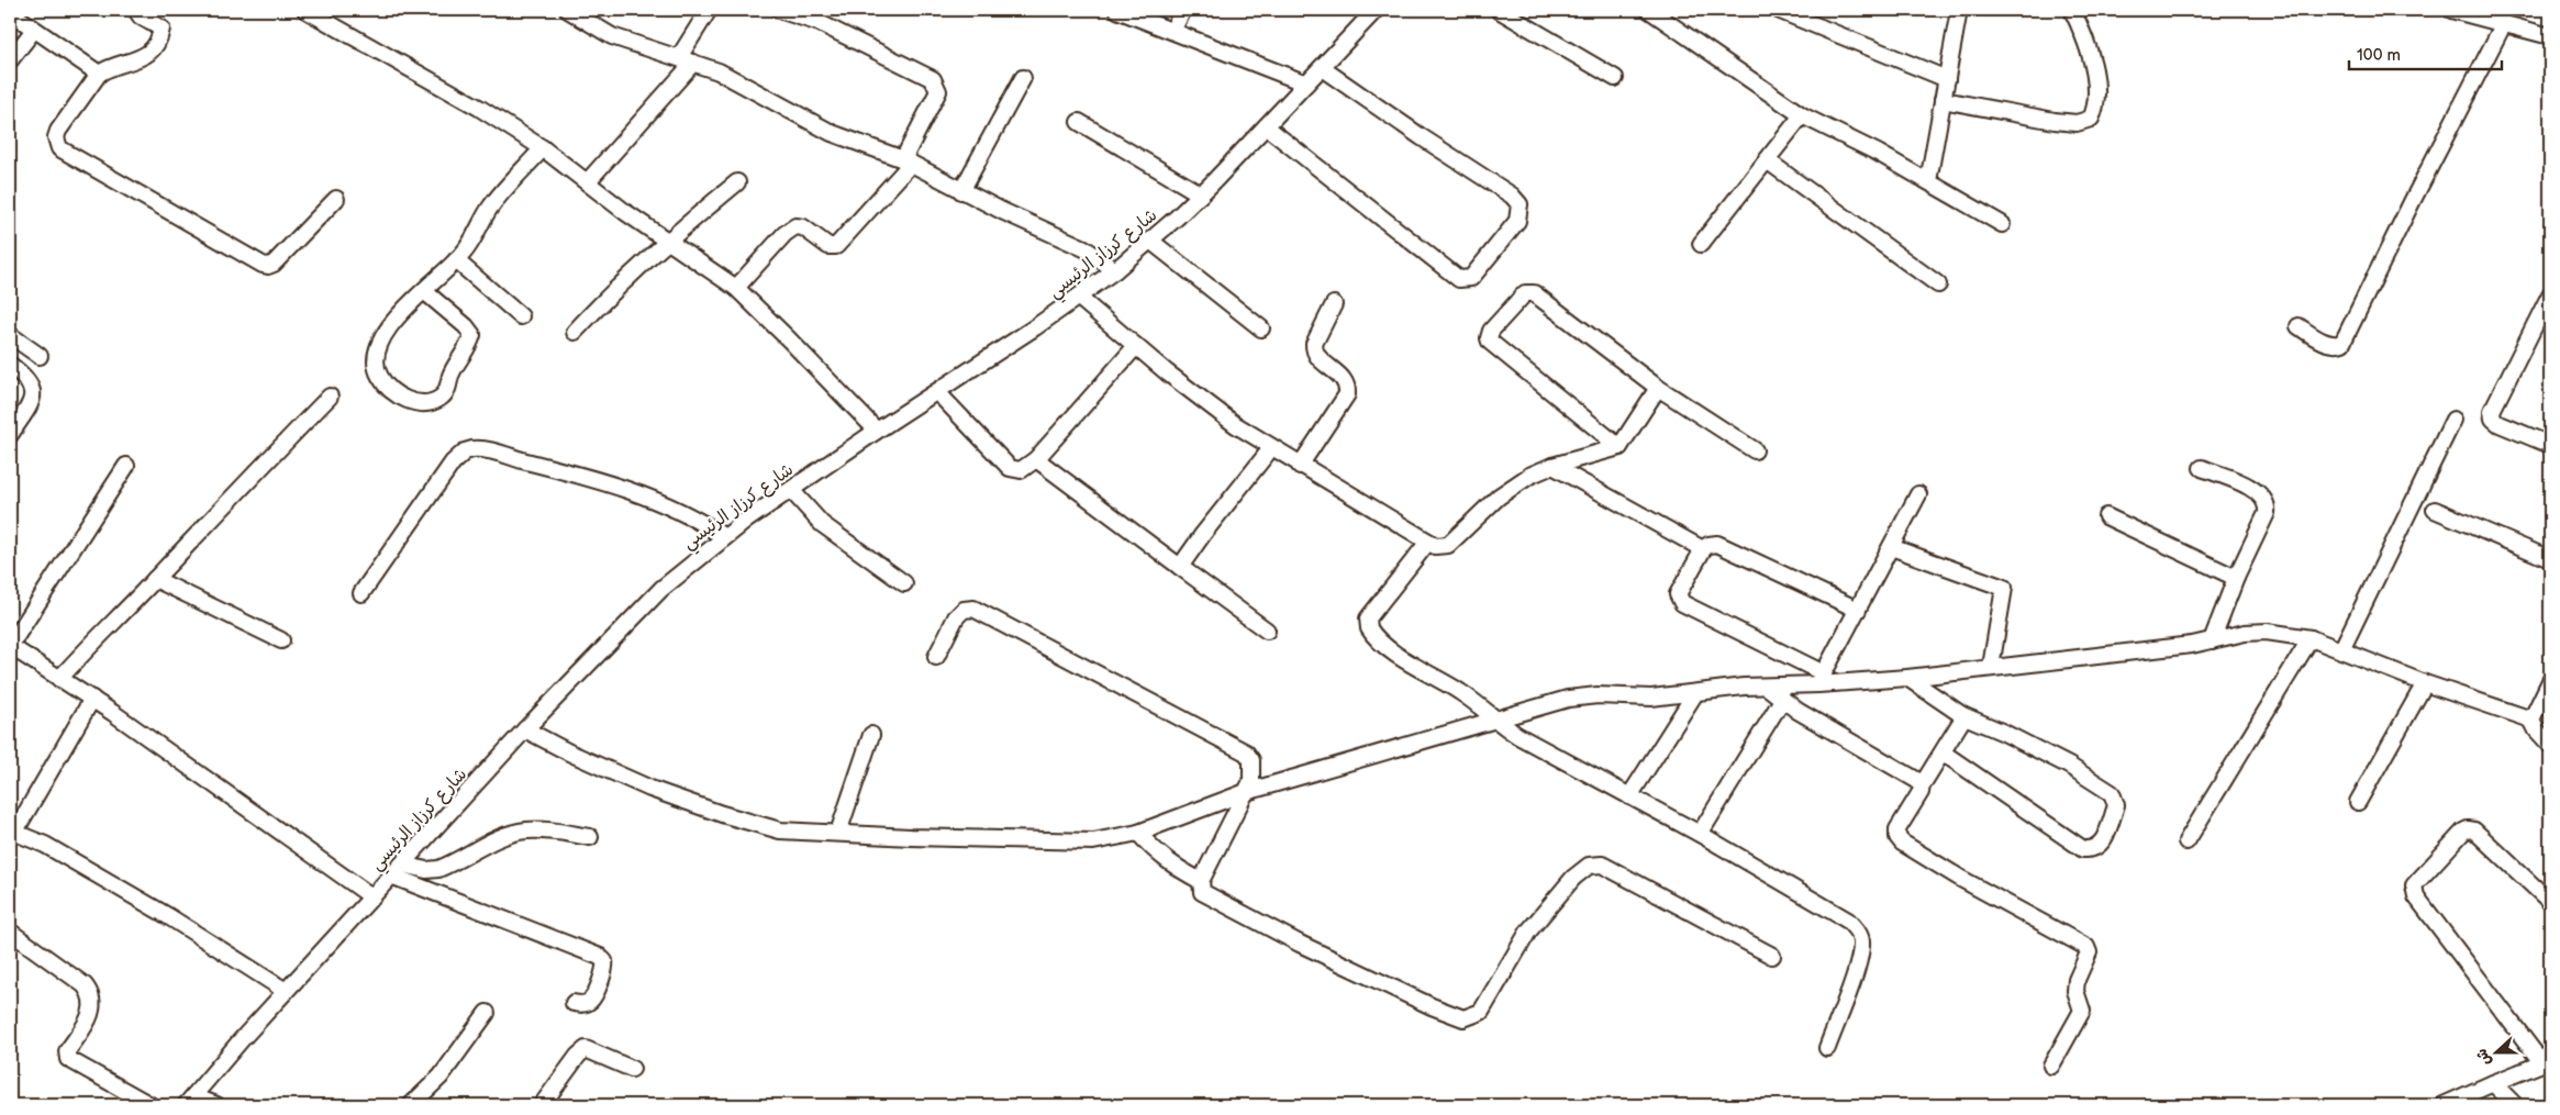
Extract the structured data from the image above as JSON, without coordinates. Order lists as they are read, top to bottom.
{
  "streets": {
    "street": ["شارع كرزاز الرئيسي"]
  },
  "scale_bar": "100 m",
  "north": "left"
}
